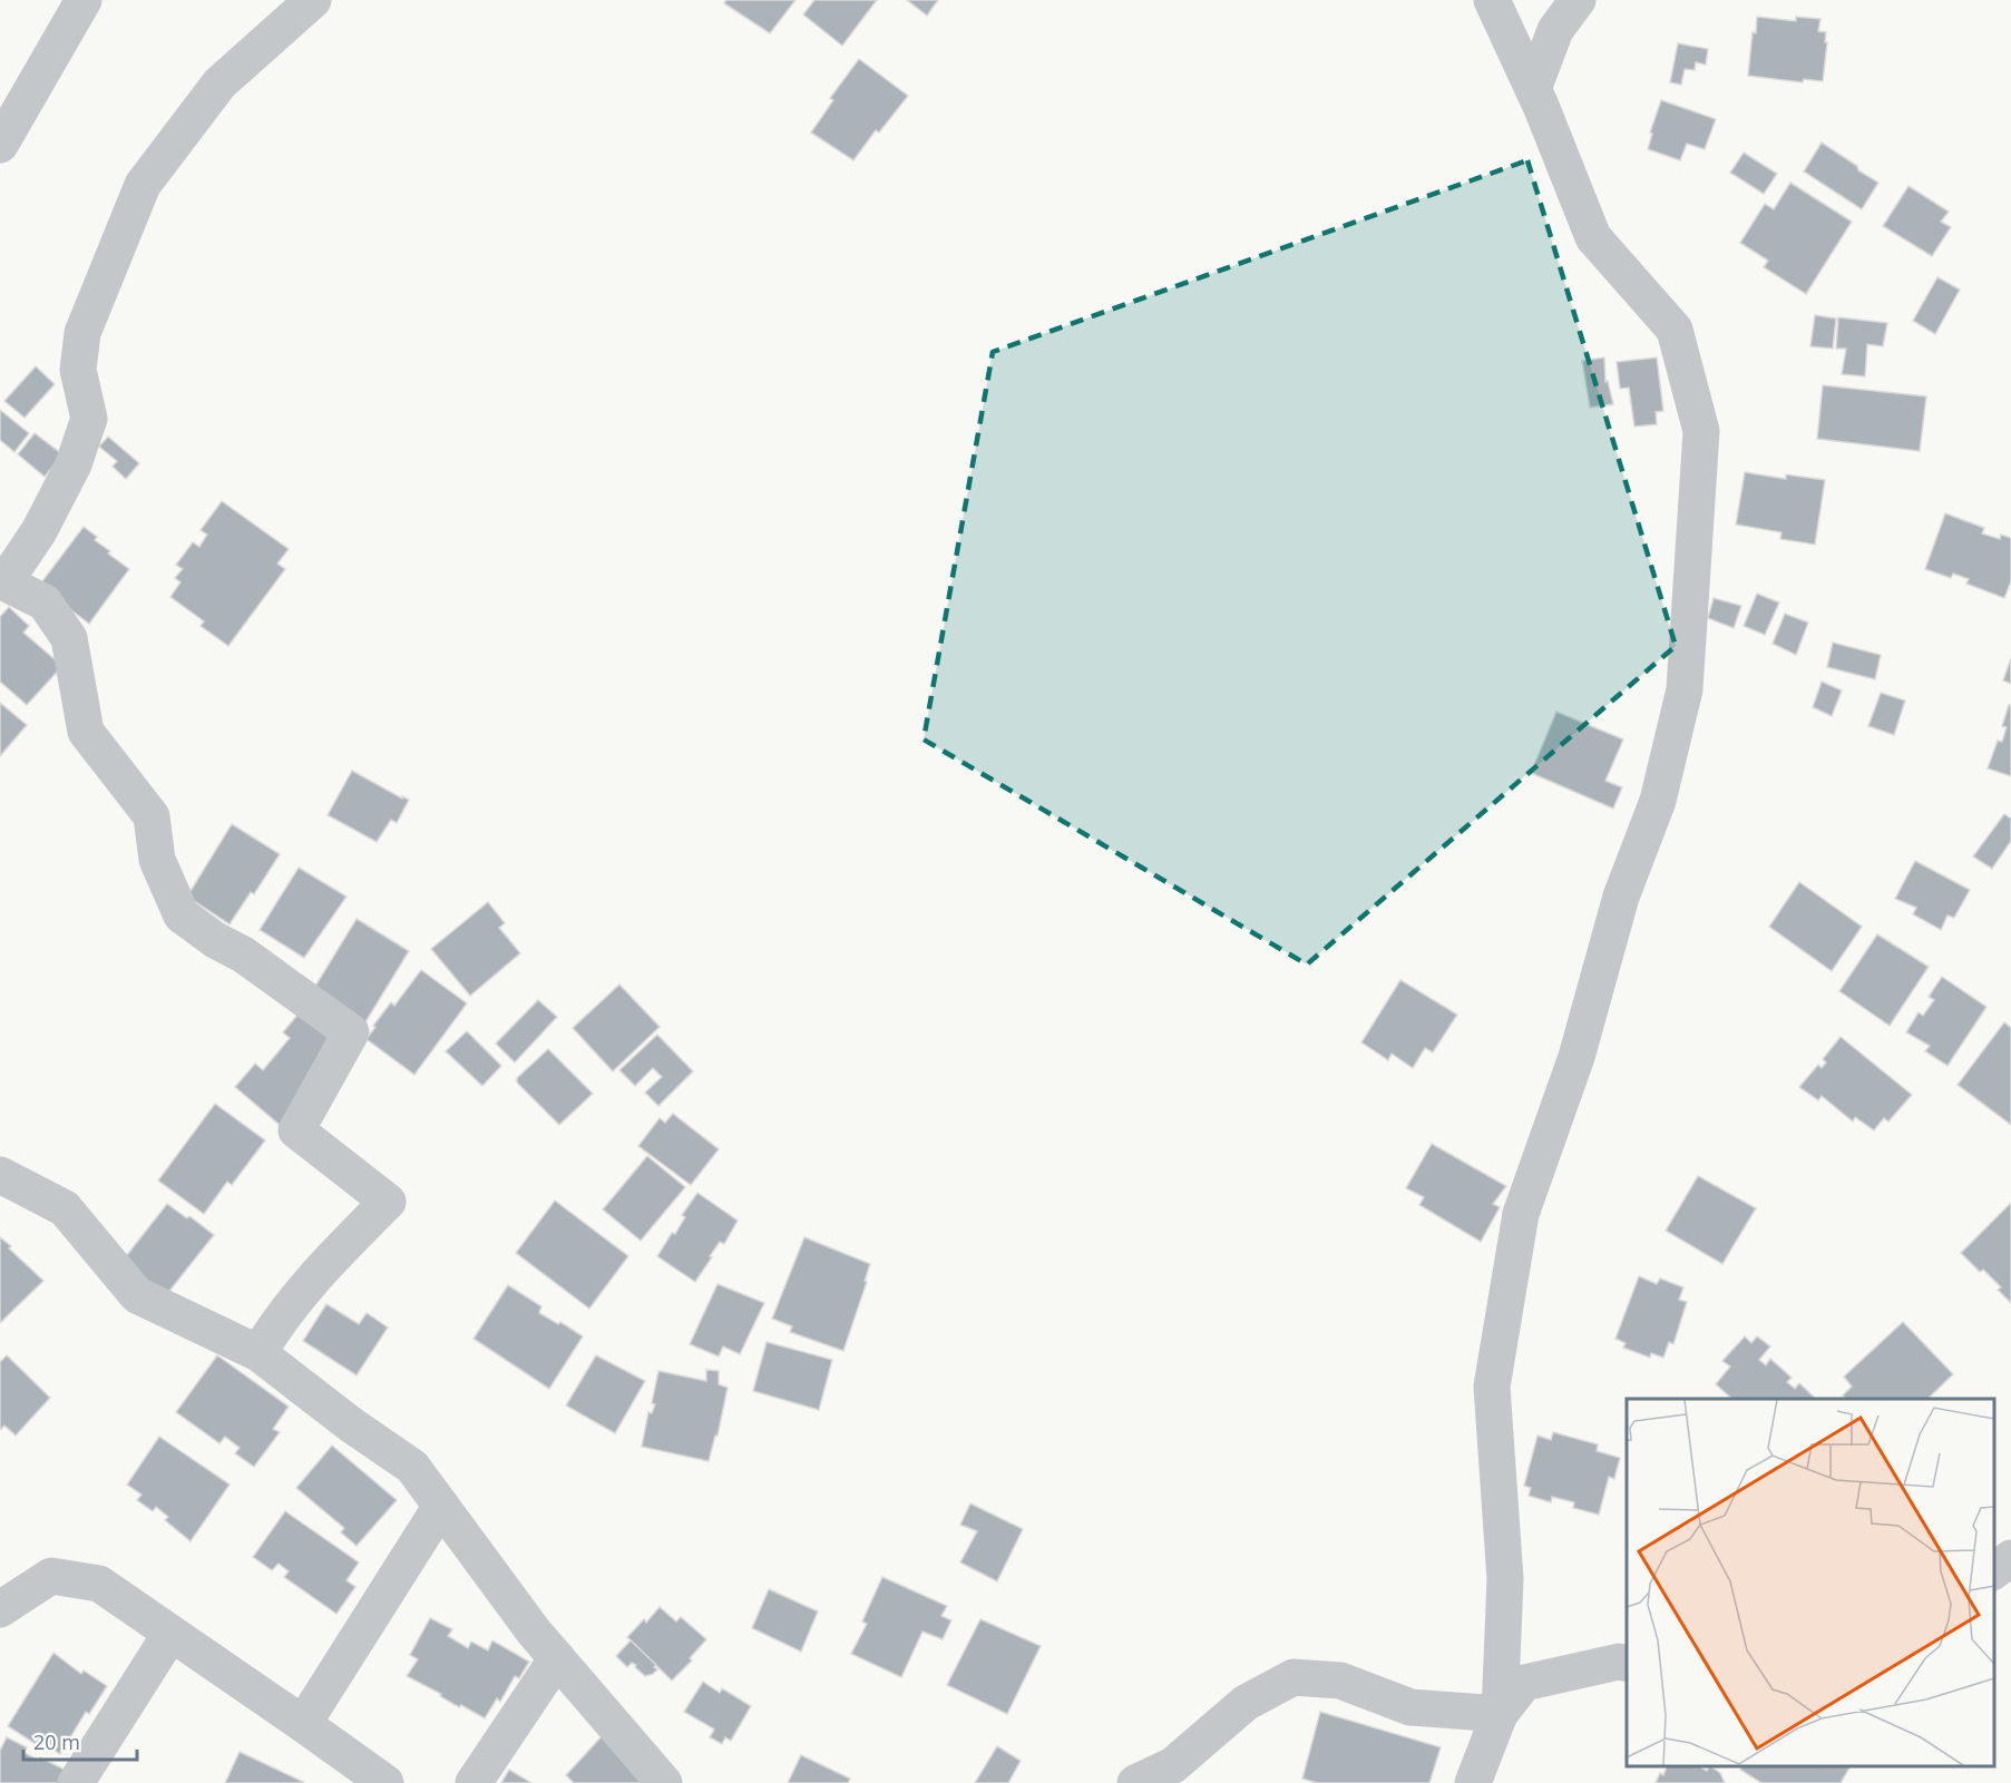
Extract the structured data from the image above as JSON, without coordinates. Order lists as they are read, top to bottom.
{
  "scale_bar": "20 m"
}
